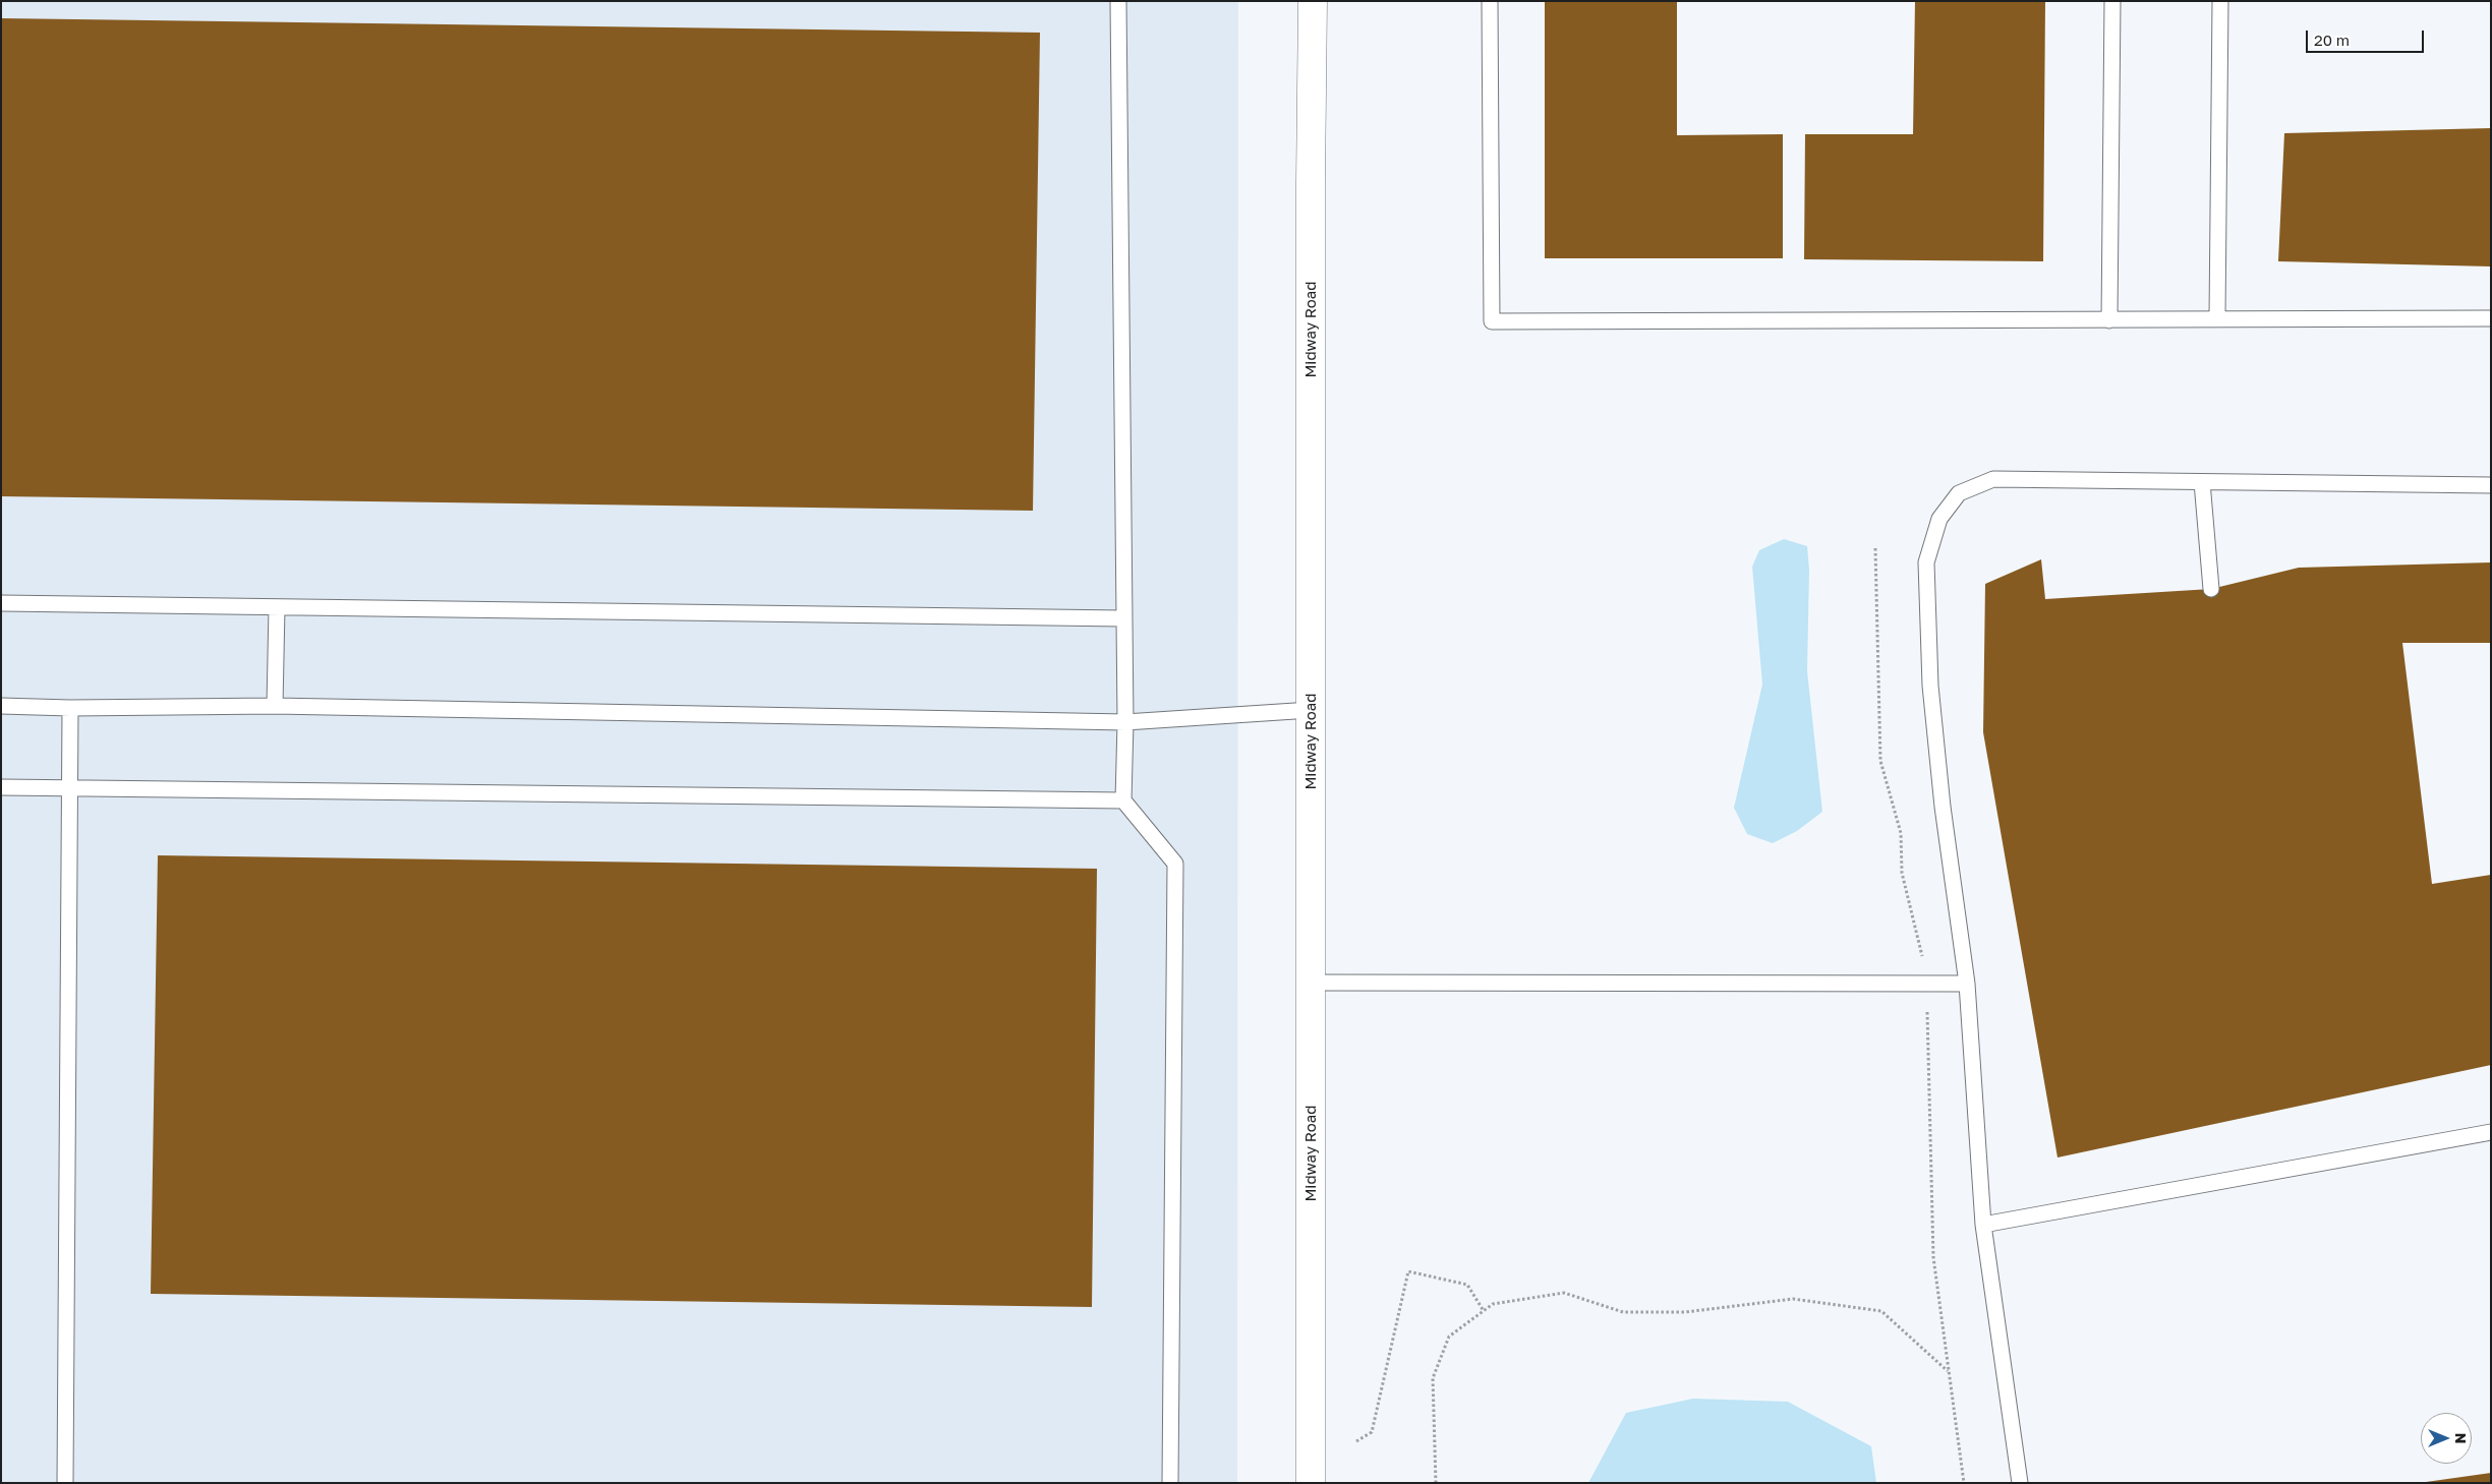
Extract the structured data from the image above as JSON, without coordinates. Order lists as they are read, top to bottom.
{
  "streets": {
    "street": ["Midway Road"]
  },
  "scale_bar": "20 m",
  "north": "right"
}
